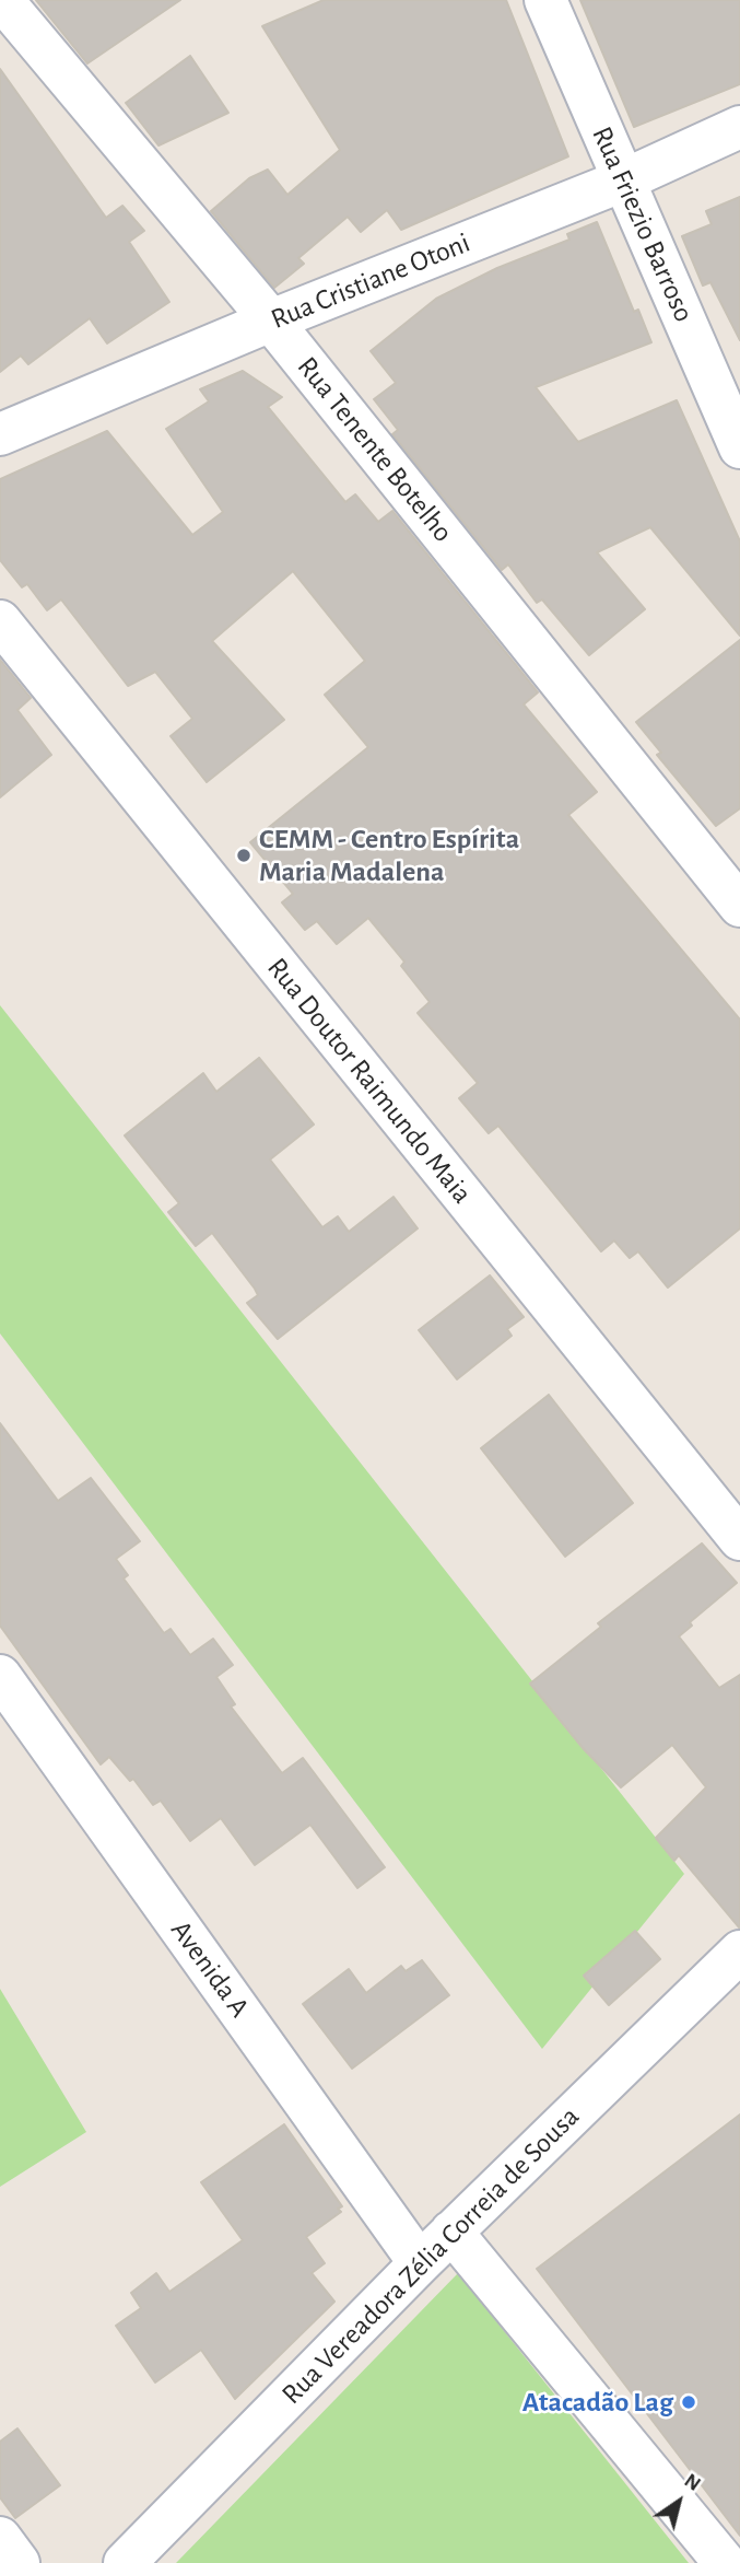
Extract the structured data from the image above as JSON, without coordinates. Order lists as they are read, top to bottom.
{
  "streets": {
    "street": [
      "Rua Friezio Barroso",
      "Rua Cristiane Otoni",
      "Rua Tenente Botelho",
      "Rua Doutor Raimundo Maia",
      "Avenida A",
      "Rua Vereadora Zélia Correia de Sousa"
    ]
  },
  "crossings": [
    ["Rua Friezio Barroso", "Rua Cristiane Otoni"],
    ["Rua Cristiane Otoni", "Rua Tenente Botelho"],
    ["Avenida A", "Rua Vereadora Zélia Correia de Sousa"]
  ],
  "places": ["CEMM - Centro Espírita Maria Madalena", "Atacadão Lag"],
  "north": "top right"
}
